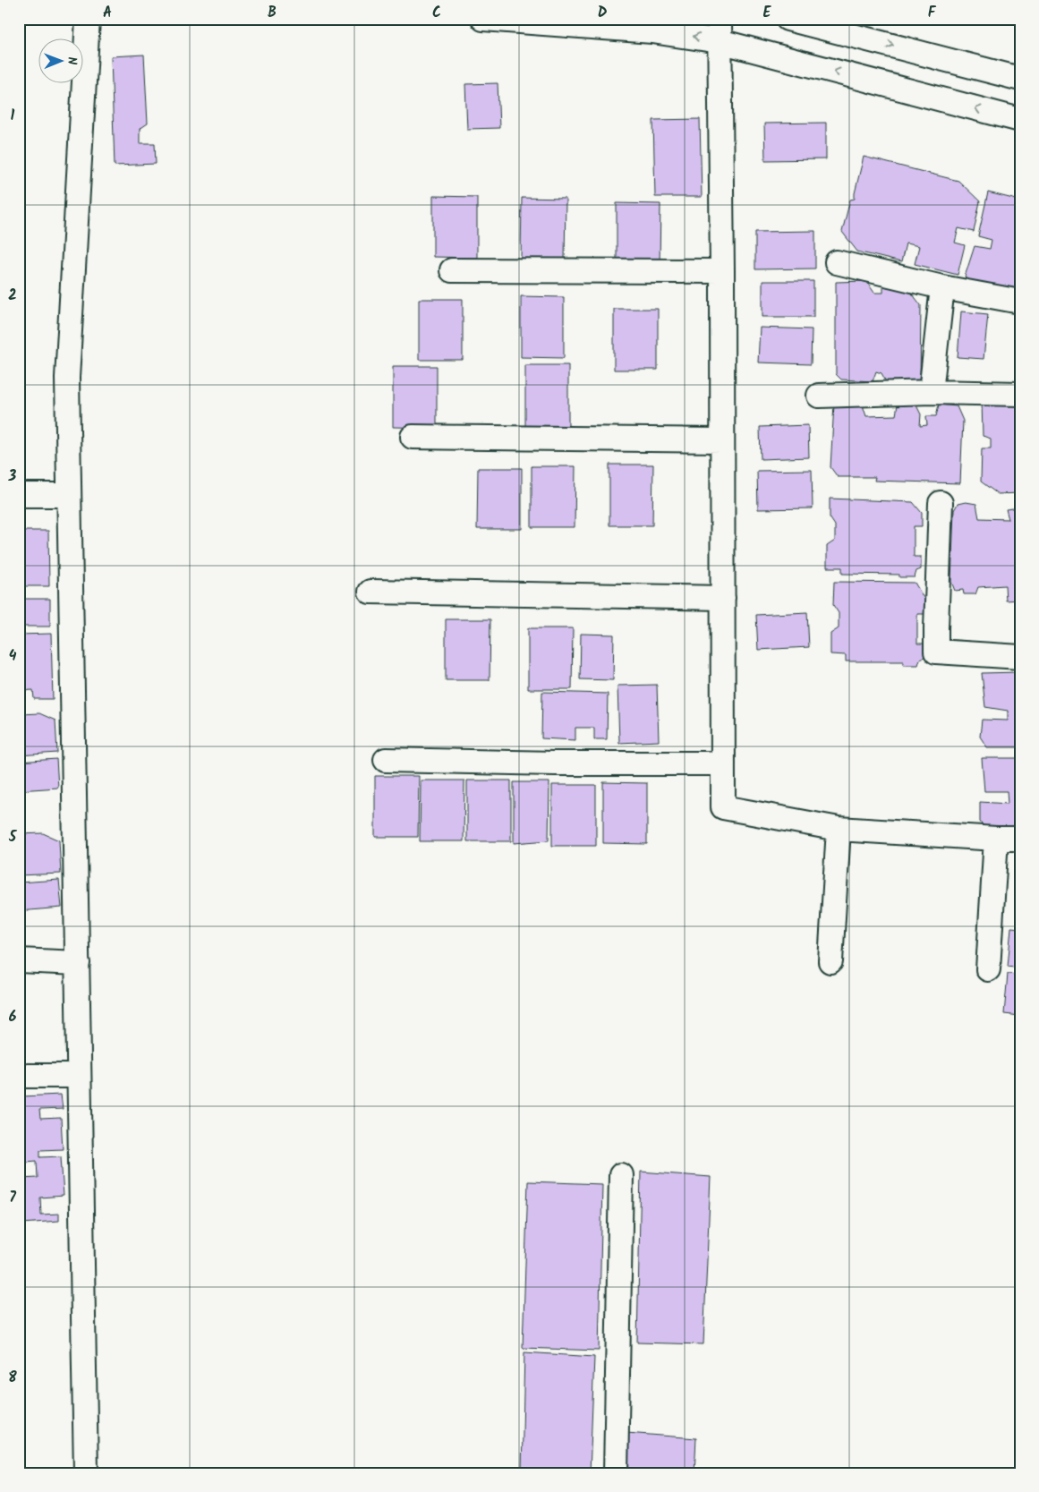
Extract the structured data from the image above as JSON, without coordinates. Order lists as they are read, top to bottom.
{
  "north": "right",
  "grid": {
    "columns": [
      "A",
      "B",
      "C",
      "D",
      "E",
      "F"
    ],
    "rows": [
      "1",
      "2",
      "3",
      "4",
      "5",
      "6",
      "7",
      "8"
    ]
  }
}
